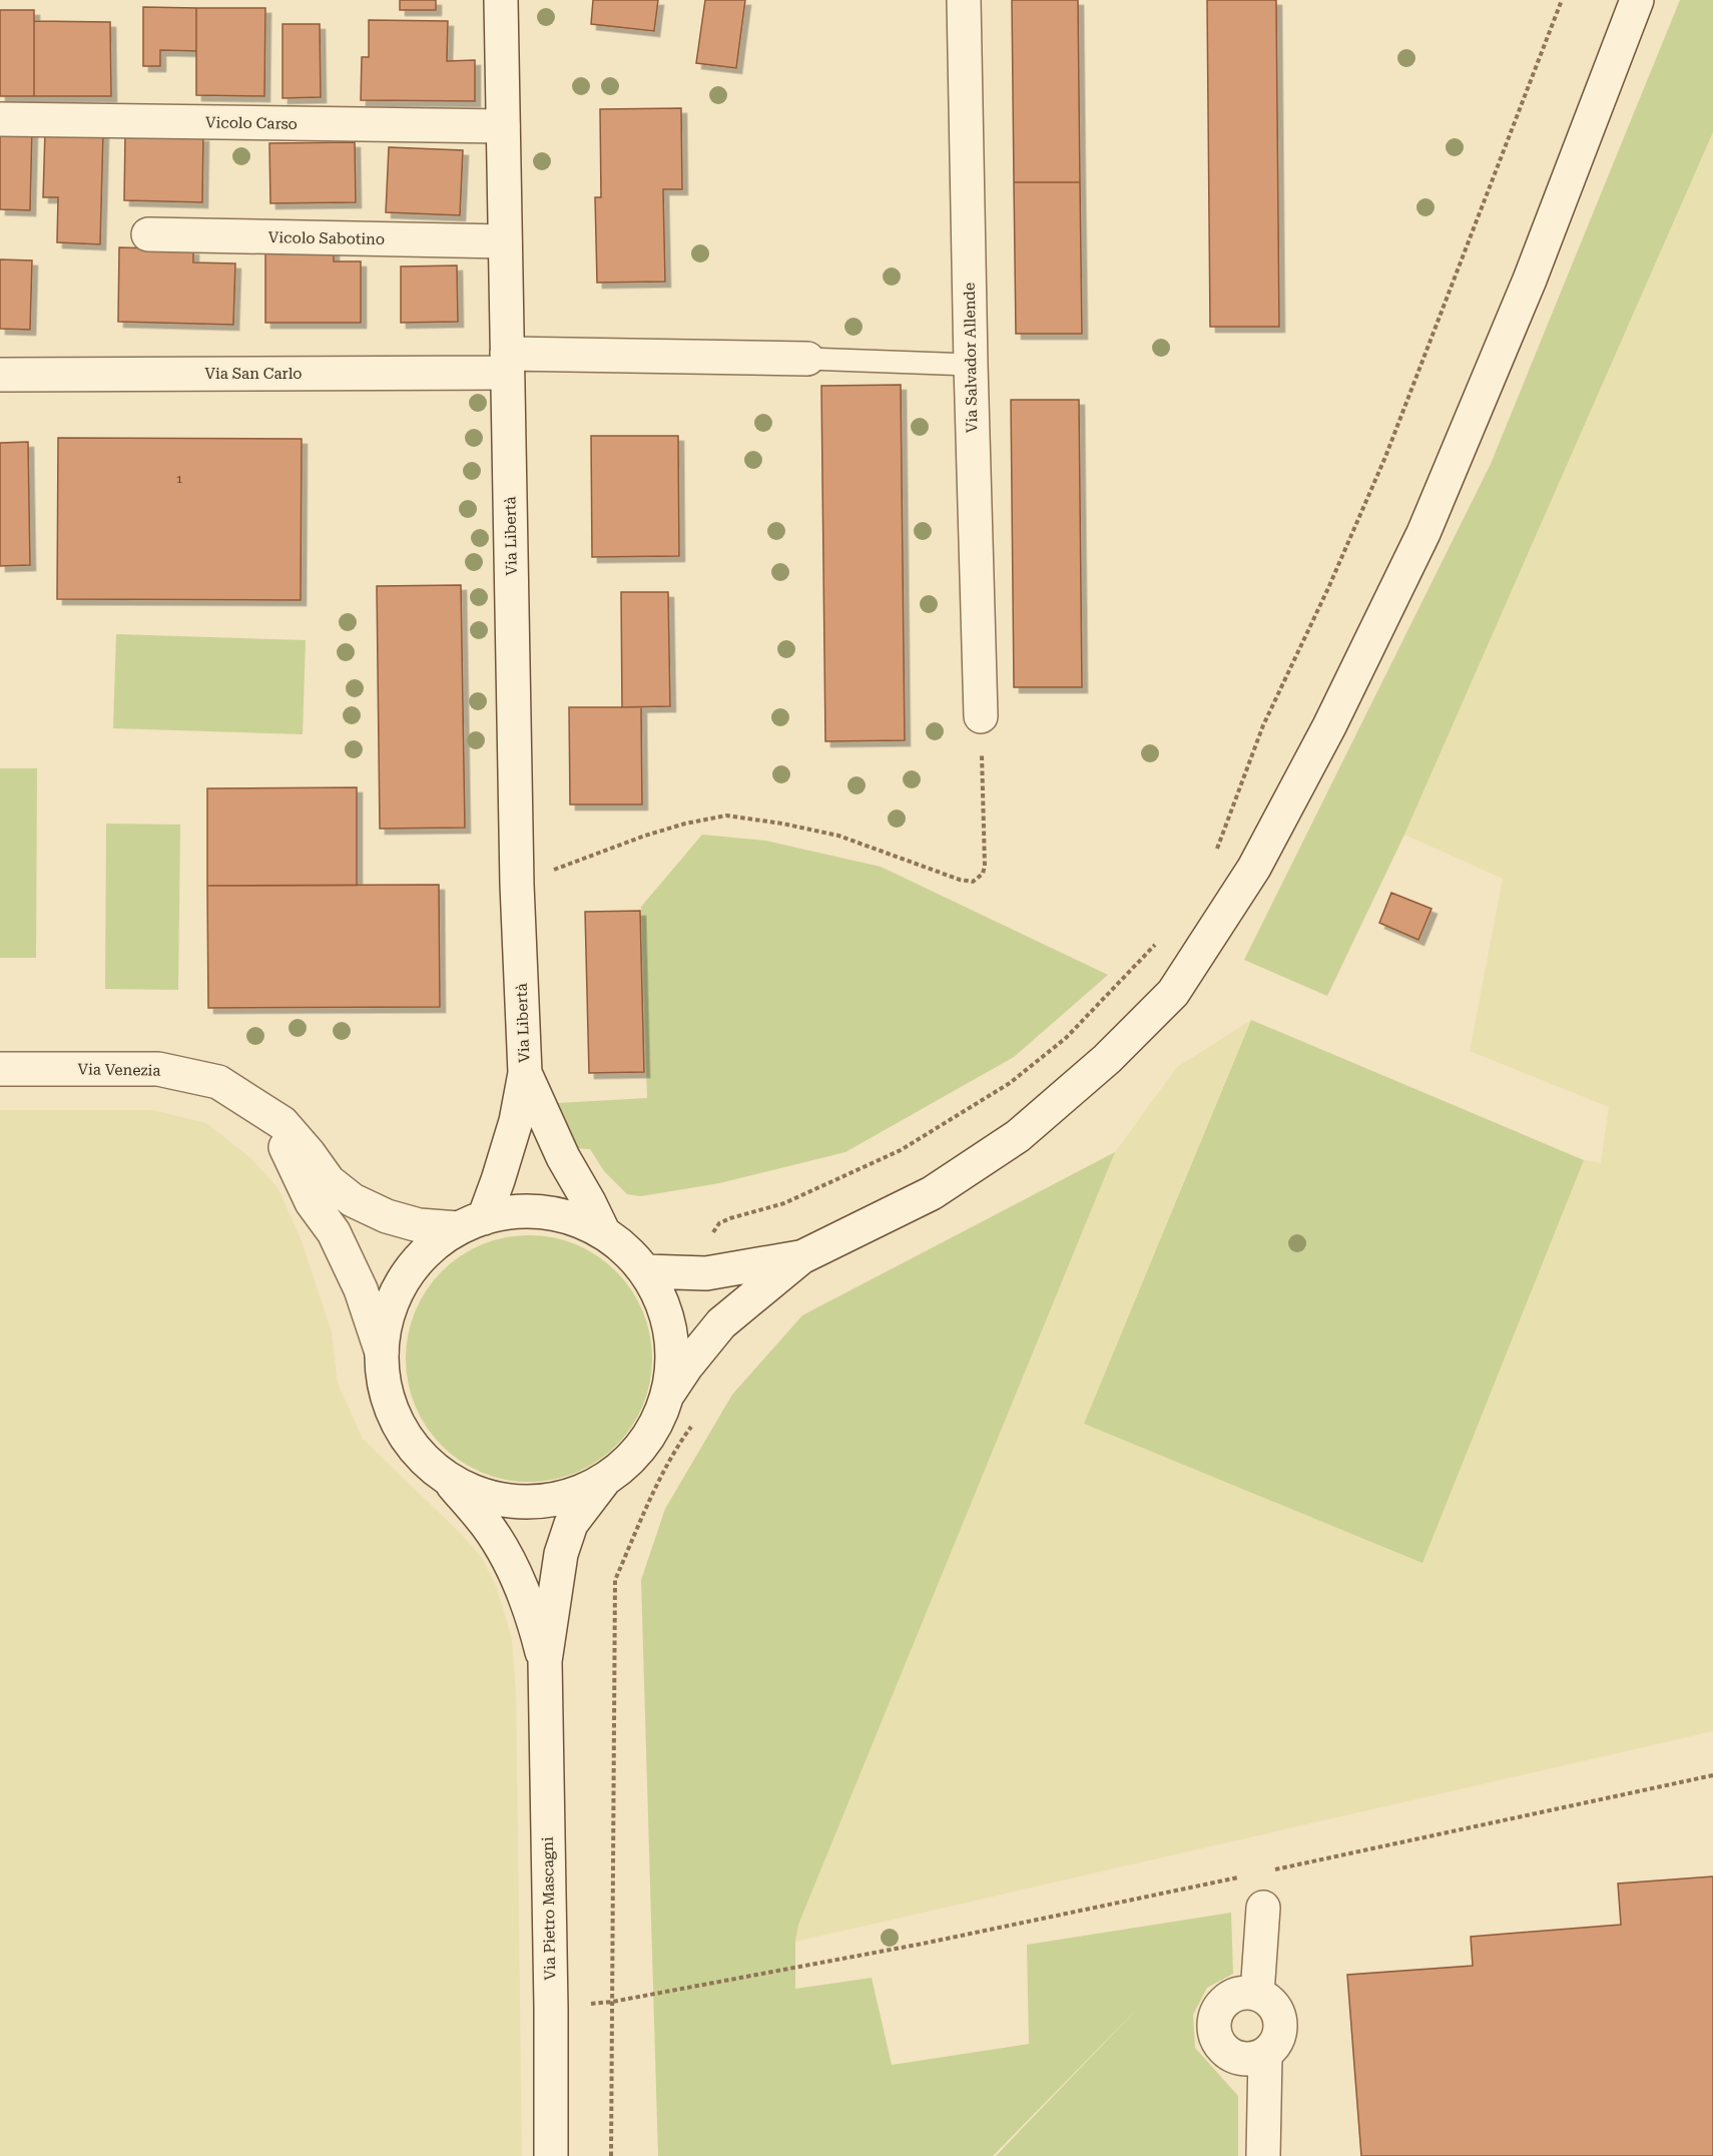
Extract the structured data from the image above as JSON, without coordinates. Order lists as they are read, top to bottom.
{
  "streets": {
    "street": [
      "Vicolo Carso",
      "Vicolo Sabotino",
      "Via Salvador Allende",
      "Via San Carlo",
      "Via Libertà",
      "Via Venezia",
      "Via Pietro Mascagni"
    ]
  },
  "crossings": [
    ["Vicolo Carso", "Via Libertà"],
    ["Vicolo Sabotino", "Via Libertà"],
    ["Via San Carlo", "Via Libertà"],
    ["Via Libertà", "Via Venezia"]
  ],
  "house_numbers": ["1"]
}
